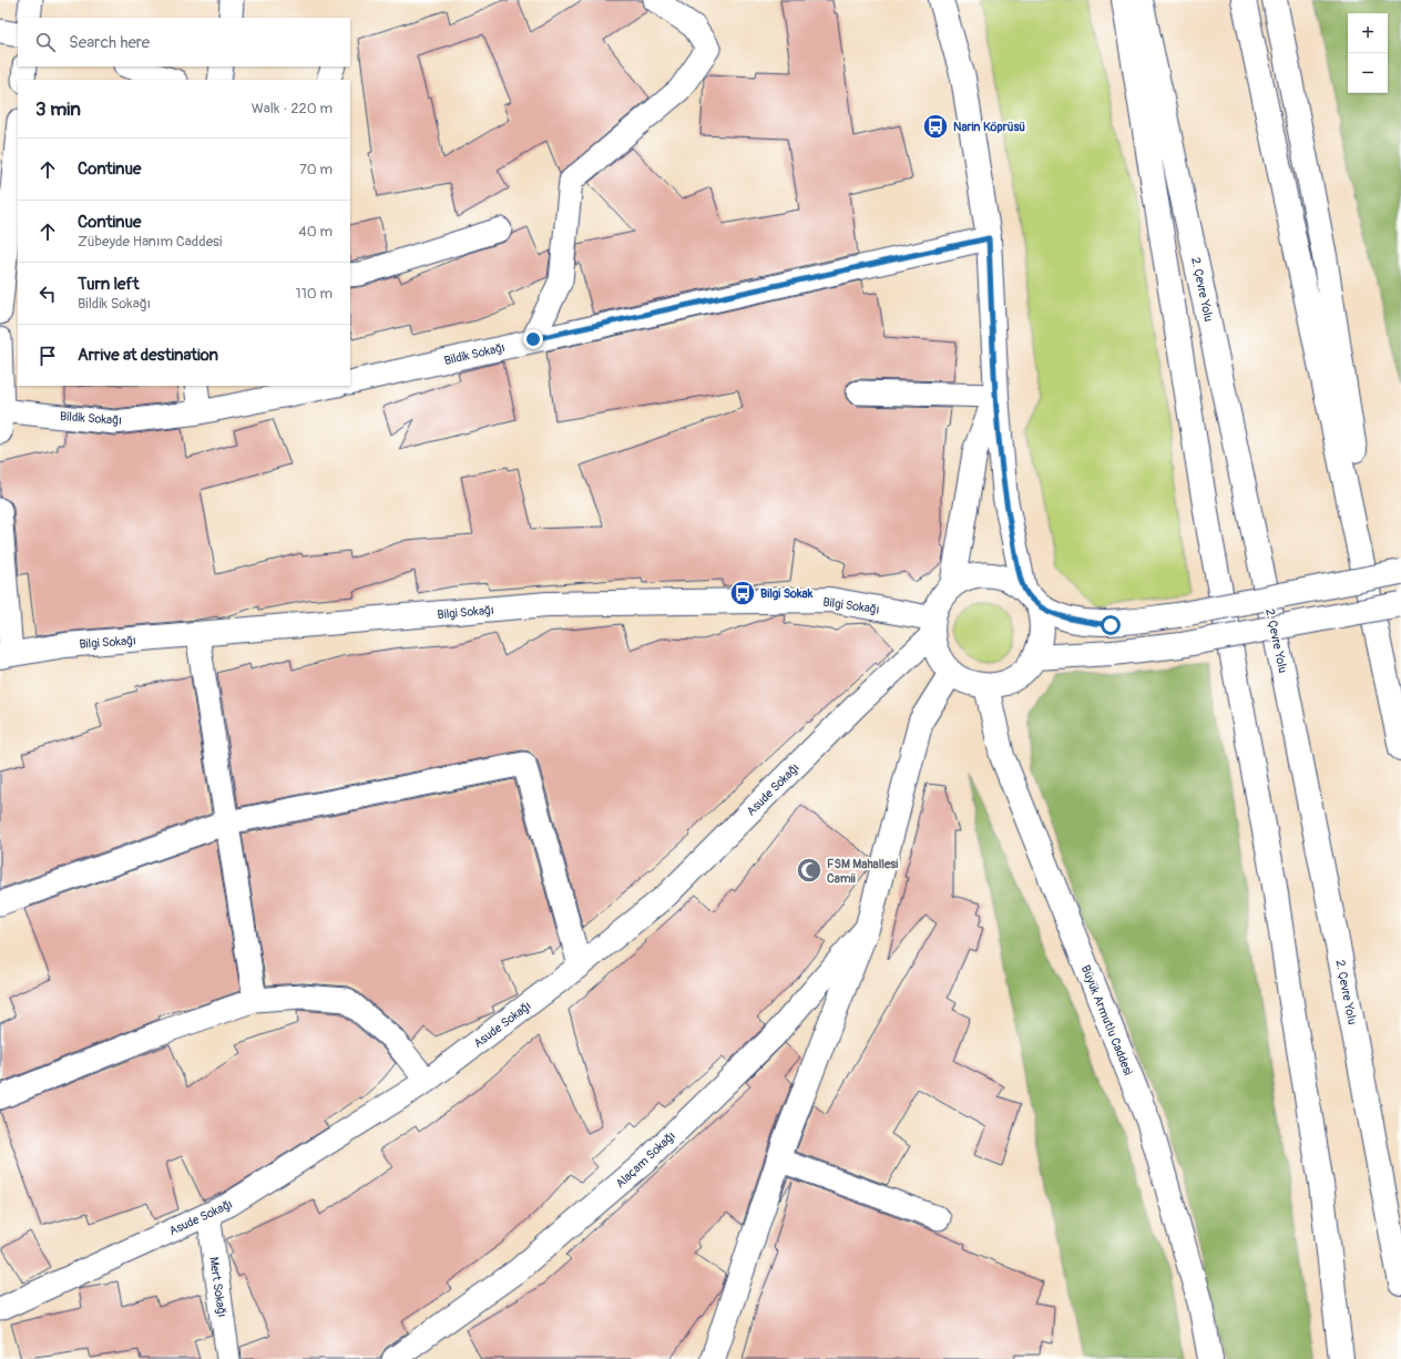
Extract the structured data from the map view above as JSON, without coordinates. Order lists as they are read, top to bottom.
{
  "streets": {
    "main road": ["2. Çevre Yolu", "Bilgi Sokağı", "Büyük Armutlu Caddesi"],
    "street": [
      "Bildik Sokağı",
      "Asude Sokağı",
      "Alaçam Sokağı",
      "Mert Sokağı"
    ]
  },
  "crossings": [
    ["Bilgi Sokağı", "Asude Sokağı"],
    ["Bilgi Sokağı", "Büyük Armutlu Caddesi"],
    ["Asude Sokağı", "Büyük Armutlu Caddesi"],
    ["Asude Sokağı", "Mert Sokağı"]
  ],
  "places": {
    "bus stop": ["Narin Köprüsü", "Bilgi Sokak"],
    "mosque": ["FSM Mahallesi Camii"]
  },
  "page": {
    "map_buttons": ["+", "−"],
    "search": "Search here",
    "heading": ["3 min", "Walk · 220 m"],
    "list": [
      ["Continue", "70 m"],
      ["Continue", "Zübeyde Hanım Caddesi", "40 m"],
      ["Turn left", "Bildik Sokağı", "110 m"],
      "Arrive at destination"
    ]
  }
}
